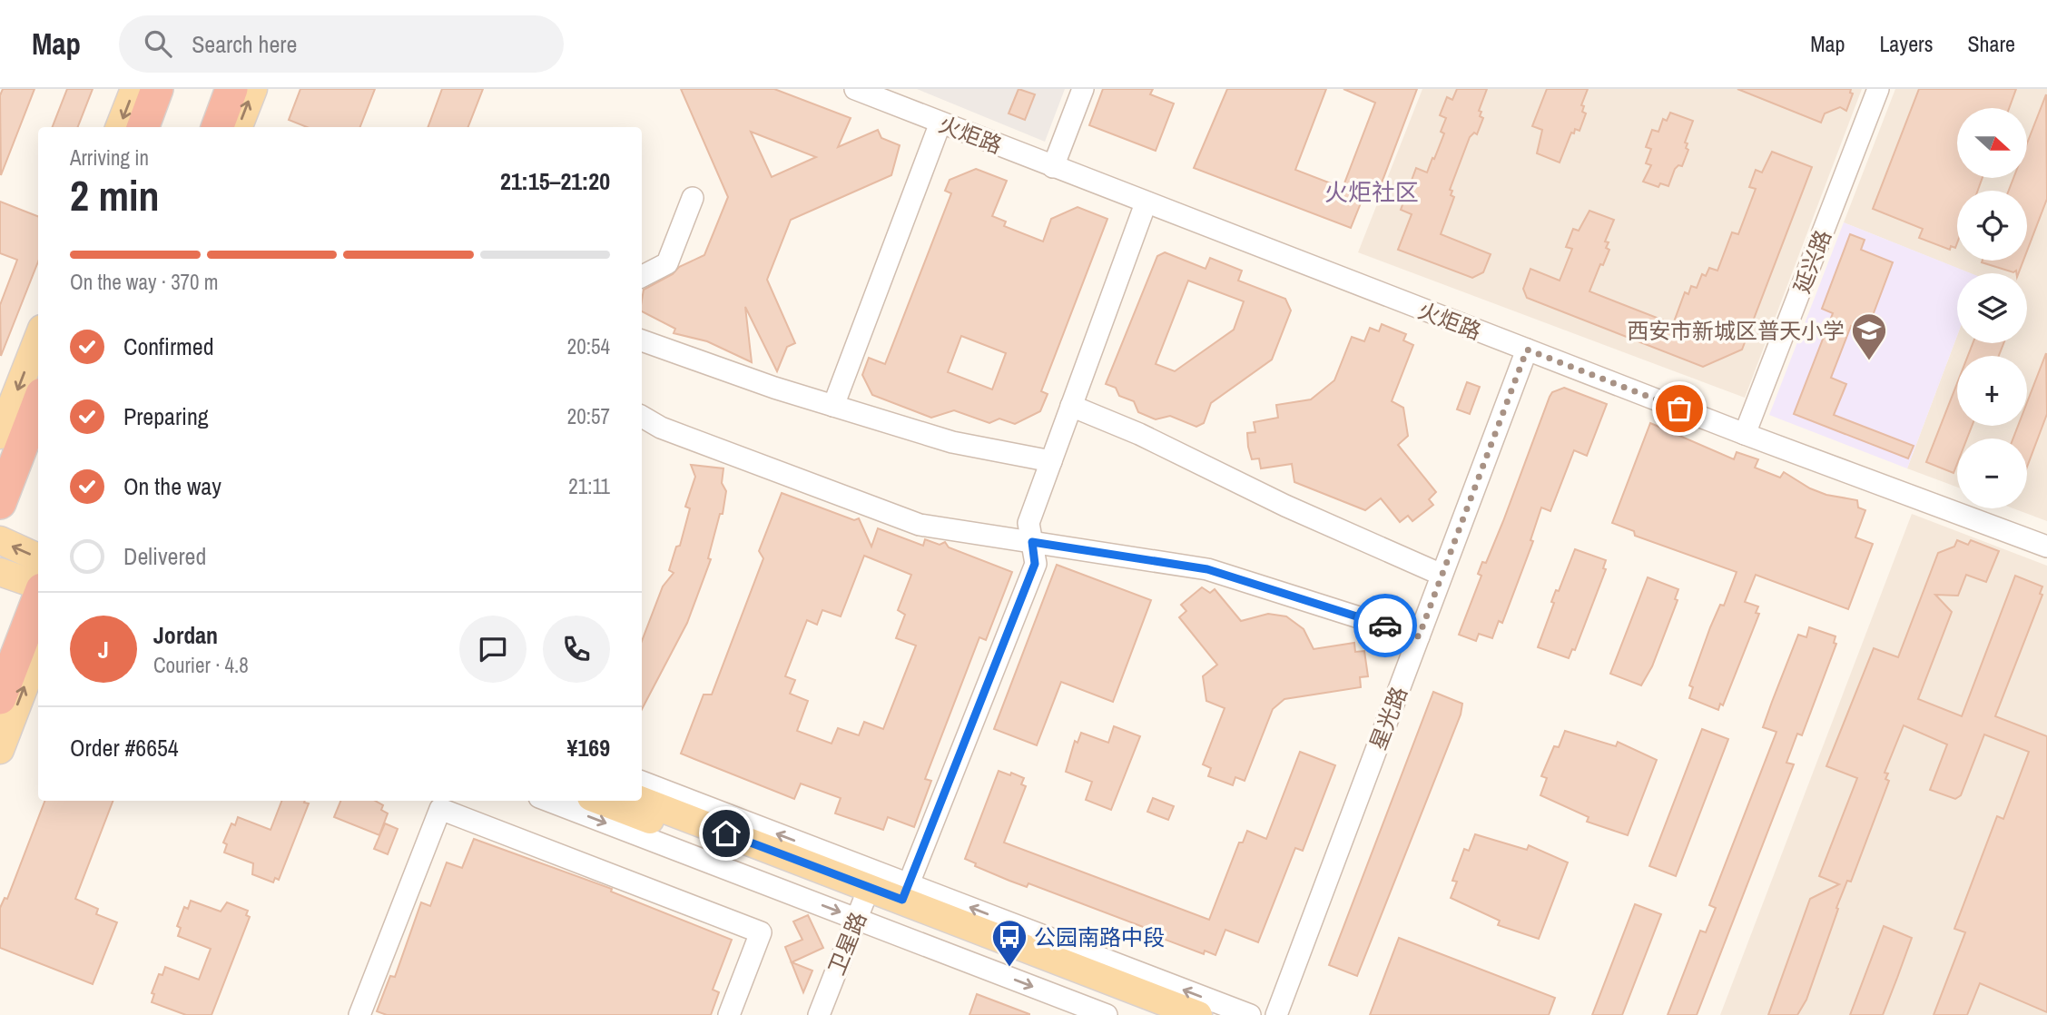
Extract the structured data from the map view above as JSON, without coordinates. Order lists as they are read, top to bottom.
{
  "streets": {
    "street": [
      "火炬路",
      "延兴路",
      "星光路",
      "卫星路"
    ]
  },
  "crossings": [
    ["火炬路", "延兴路"],
    ["火炬路", "星光路"]
  ],
  "districts": ["火炬社区"],
  "places": {
    "school or university": ["西安市新城区普天小学"],
    "bus stop": ["公园南路中段"]
  },
  "north": "right",
  "page": {
    "header": "Map",
    "search": "Search here",
    "nav": ["Map", "Layers", "Share"],
    "map_buttons": ["+", "−"],
    "heading": ["2 min", "Arriving in", "21:15–21:20"],
    "panel": [
      "Jordan",
      "Courier · 4.8",
      "Order #6654",
      "¥169"
    ],
    "bar": "On the way · 370 m",
    "list": [
      ["Confirmed", "20:54"],
      ["Preparing", "20:57"],
      ["On the way", "21:11"],
      "Delivered"
    ],
    "round": "J"
  }
}
